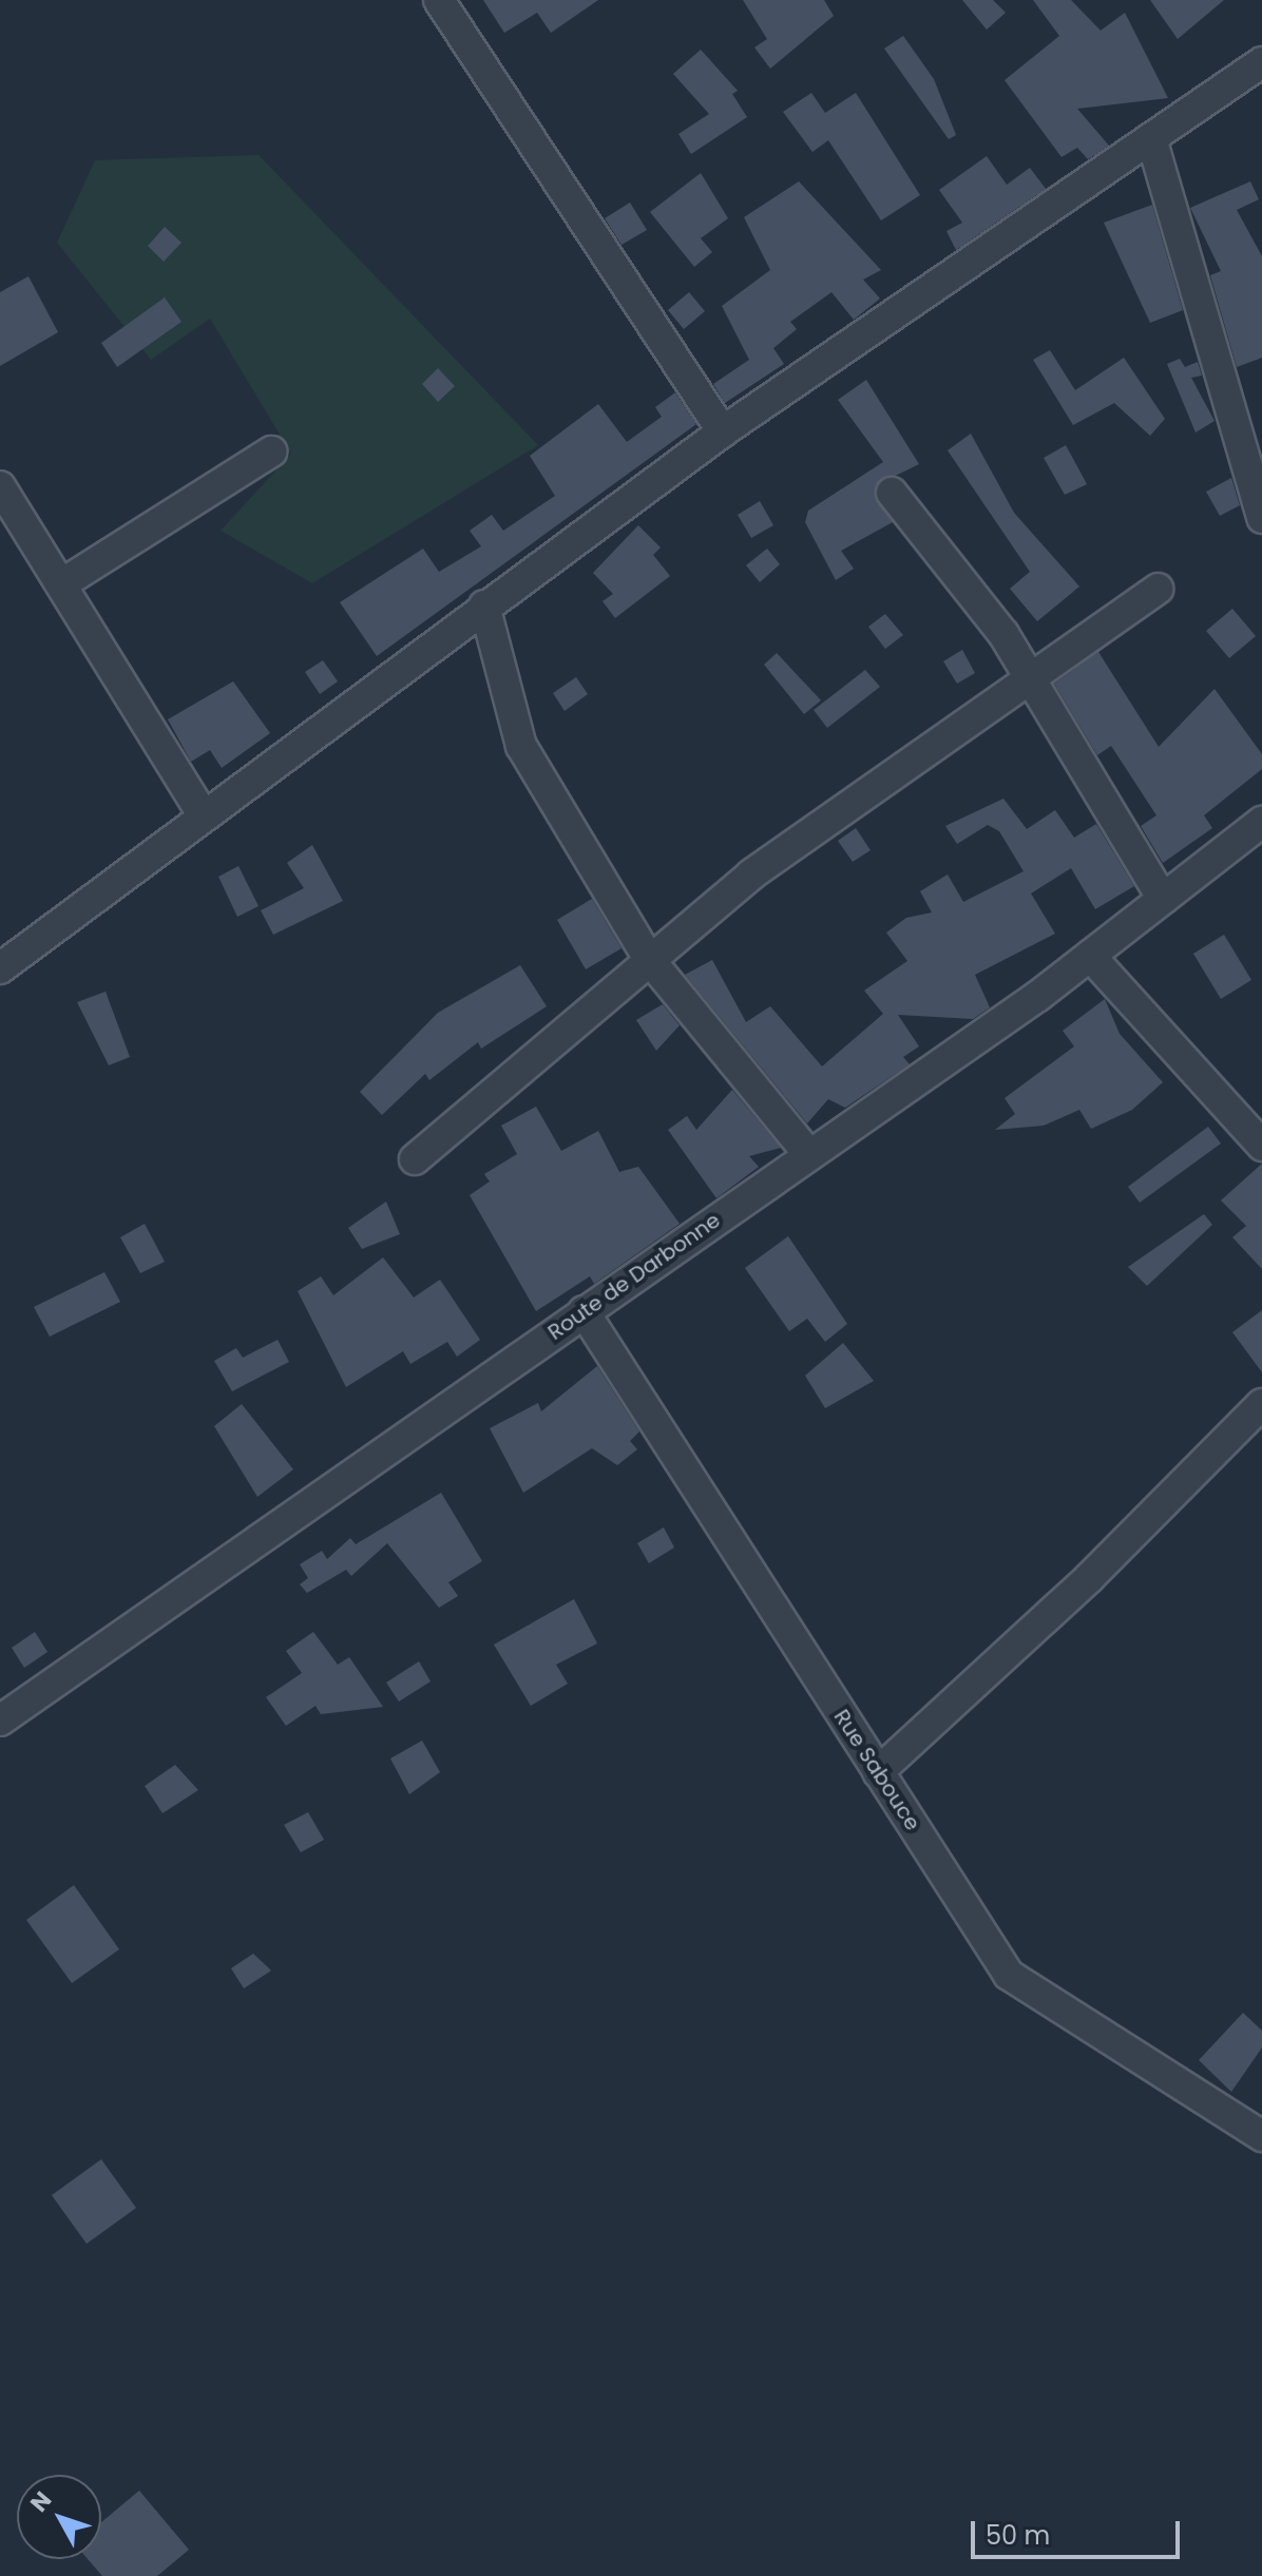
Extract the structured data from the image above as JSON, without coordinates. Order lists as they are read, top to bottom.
{
  "streets": {
    "street": ["Route de Darbonne", "Rue Sabouce"]
  },
  "crossings": [
    ["Route de Darbonne", "Rue Sabouce"]
  ],
  "scale_bar": "50 m",
  "north": "top left"
}
